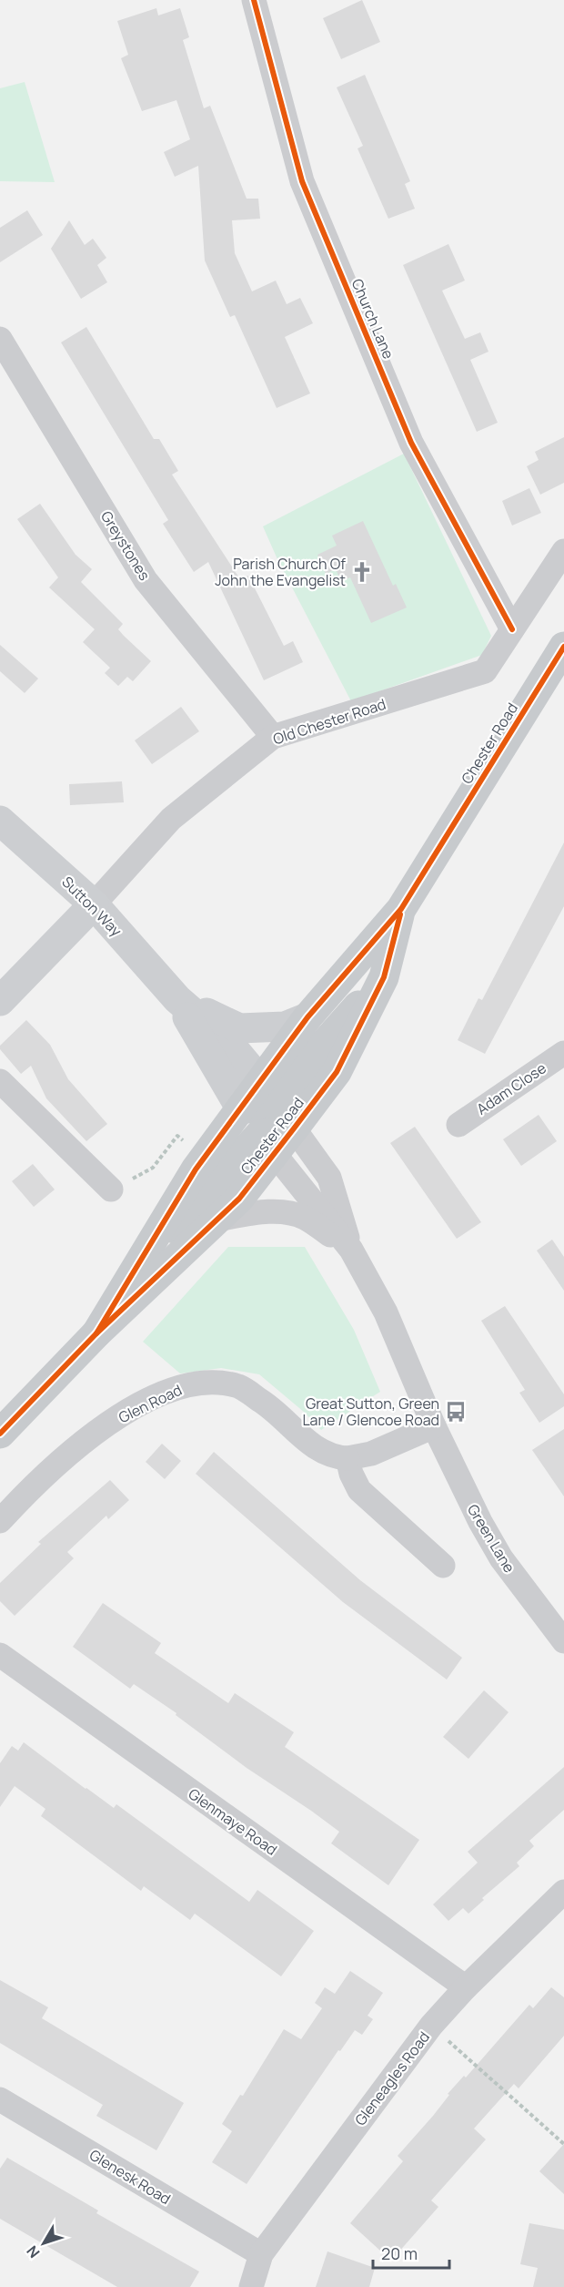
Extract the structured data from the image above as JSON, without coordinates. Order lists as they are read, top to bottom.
{
  "streets": {
    "main road": ["Old Chester Road", "Chester Road", "Sutton Way"],
    "street": [
      "Church Lane",
      "Greystones",
      "Adam Close",
      "Glen Road",
      "Green Lane",
      "Glenmaye Road",
      "Gleneagles Road",
      "Glenesk Road"
    ]
  },
  "crossings": [
    ["Church Lane", "Old Chester Road"],
    ["Greystones", "Old Chester Road"],
    ["Old Chester Road", "Sutton Way"],
    ["Chester Road", "Sutton Way"],
    ["Chester Road", "Green Lane"],
    ["Sutton Way", "Green Lane"],
    ["Glenmaye Road", "Gleneagles Road"],
    ["Gleneagles Road", "Glenesk Road"]
  ],
  "places": {
    "church": ["Parish Church Of John the Evangelist"],
    "bus stop": ["Great Sutton, Green Lane / Glencoe Road"]
  },
  "scale_bar": "20 m",
  "north": "bottom left"
}
